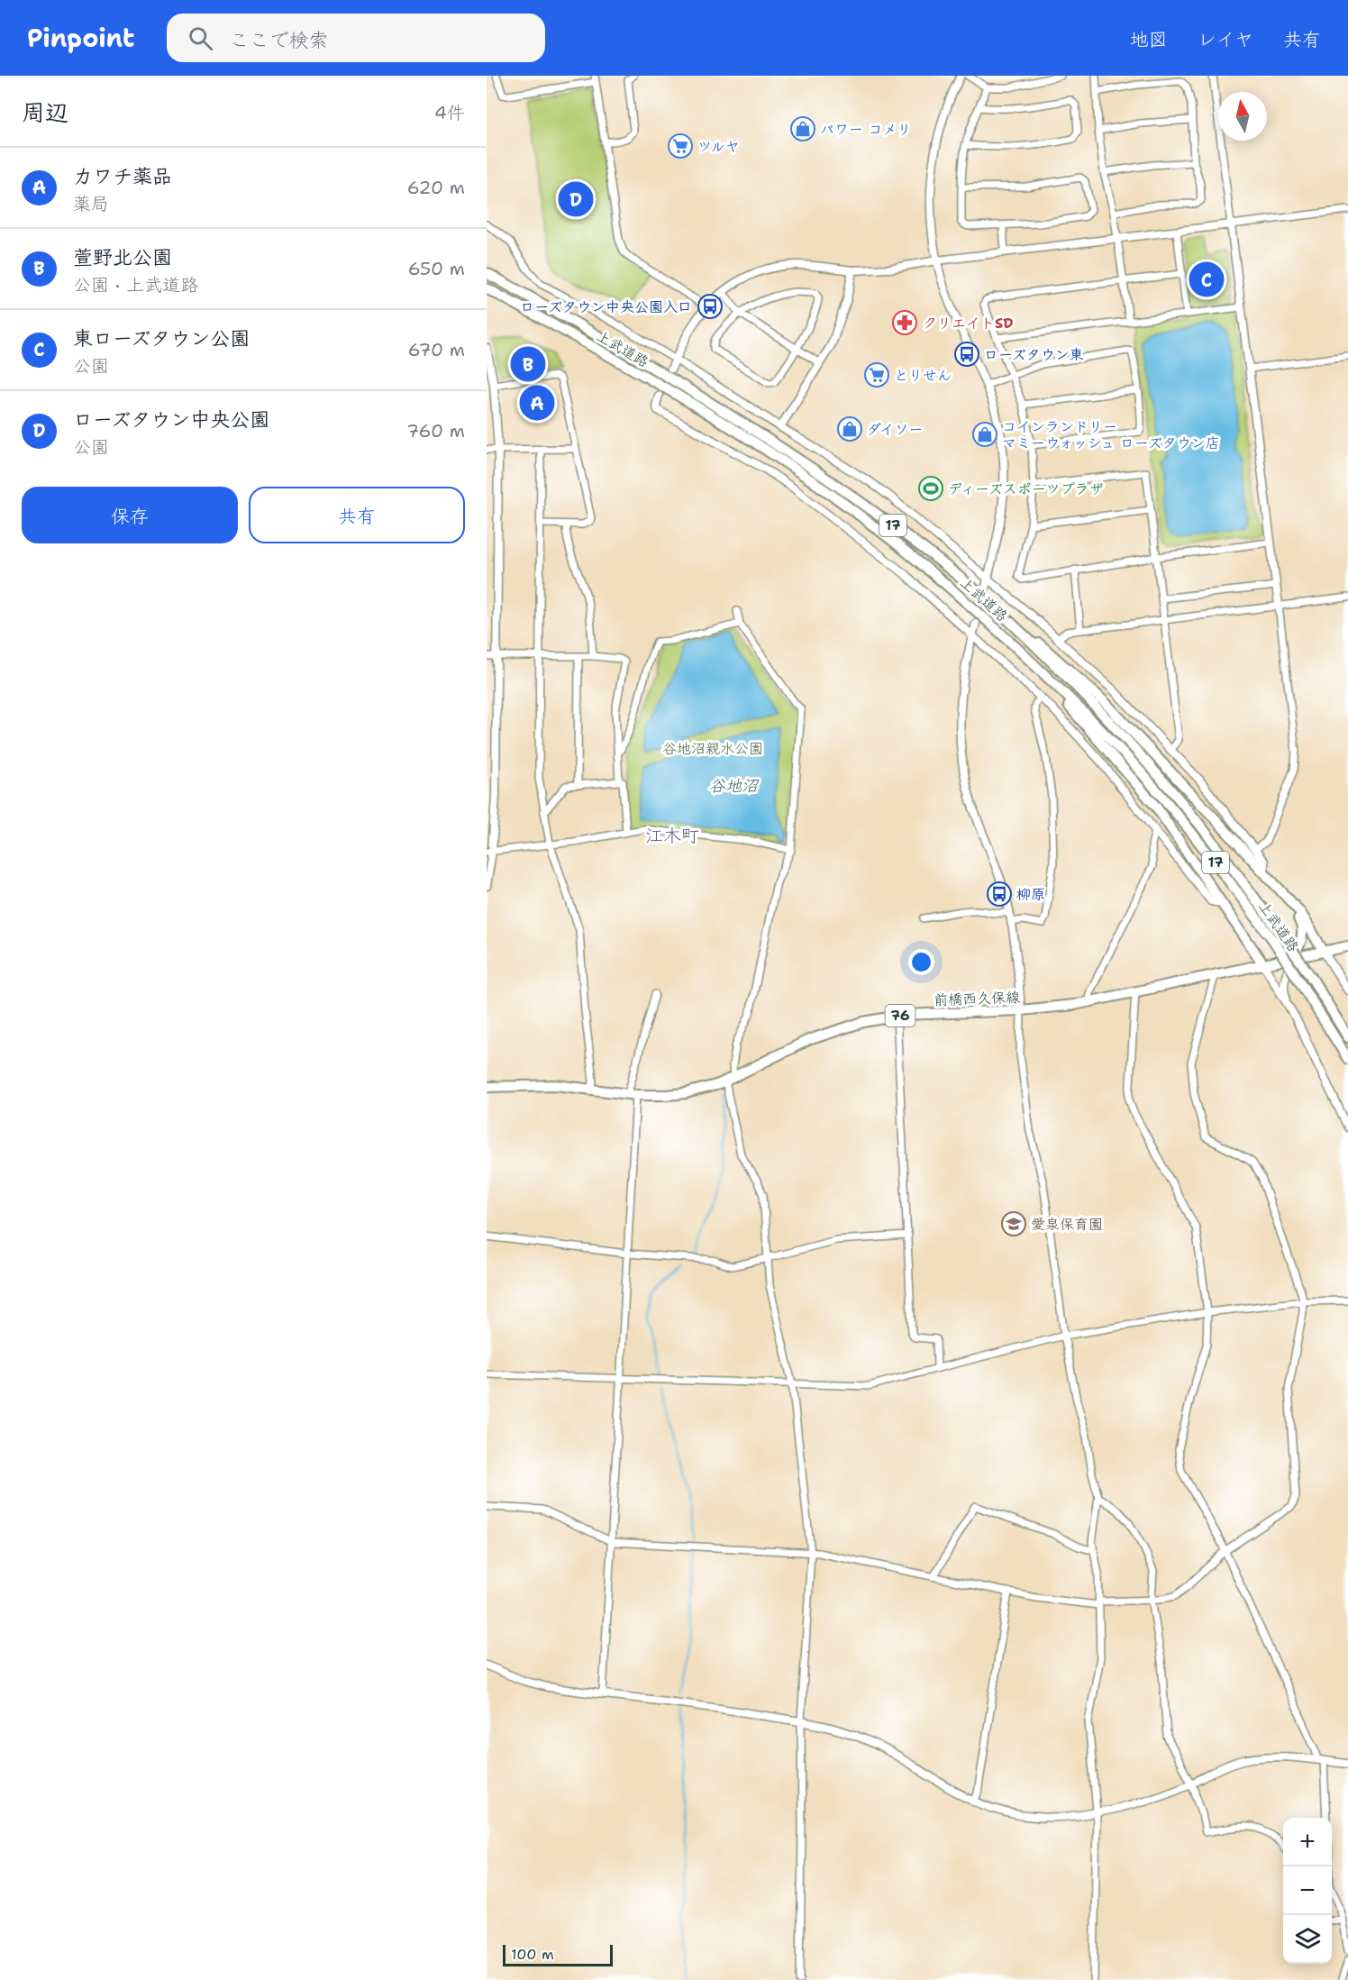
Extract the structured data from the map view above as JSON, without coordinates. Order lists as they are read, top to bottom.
{
  "streets": {
    "main road": [
      "上武道路",
      "17",
      "前橋西久保線",
      "76"
    ]
  },
  "districts": ["江木町"],
  "water": ["谷地沼"],
  "parks": ["谷地沼親水公園"],
  "places": {
    "shop": ["パワー コメリ", "ダイソー", "コインランドリー マミーウォッシュ ローズタウン店"],
    "supermarket": ["ツルヤ", "とりせん"],
    "bus stop": ["ローズタウン中央公園入口", "ローズタウン東", "柳原"],
    "pharmacy": ["クリエイトSD"],
    "sports": ["ディーズスポーツプラザ"],
    "school or university": ["愛泉保育園"]
  },
  "scale_bar": "100 m",
  "north": "top",
  "page": {
    "header": "Pinpoint",
    "search": "ここで検索",
    "nav": ["地図", "レイヤ", "共有"],
    "heading": ["周辺", "4件"],
    "list": [
      {
        "mark": "A",
        "name": "カワチ薬品",
        "note": "薬局",
        "value": "620 m"
      },
      {
        "mark": "B",
        "name": "萱野北公園",
        "note": "公園 · 上武道路",
        "value": "650 m"
      },
      {
        "mark": "C",
        "name": "東ローズタウン公園",
        "note": "公園",
        "value": "670 m"
      },
      {
        "mark": "D",
        "name": "ローズタウン中央公園",
        "note": "公園",
        "value": "760 m"
      }
    ],
    "pins": [
      "D",
      "C",
      "B",
      "A"
    ],
    "buttons": ["保存", "共有"],
    "map_buttons": ["+", "−"],
    "scale": "100 m"
  }
}
